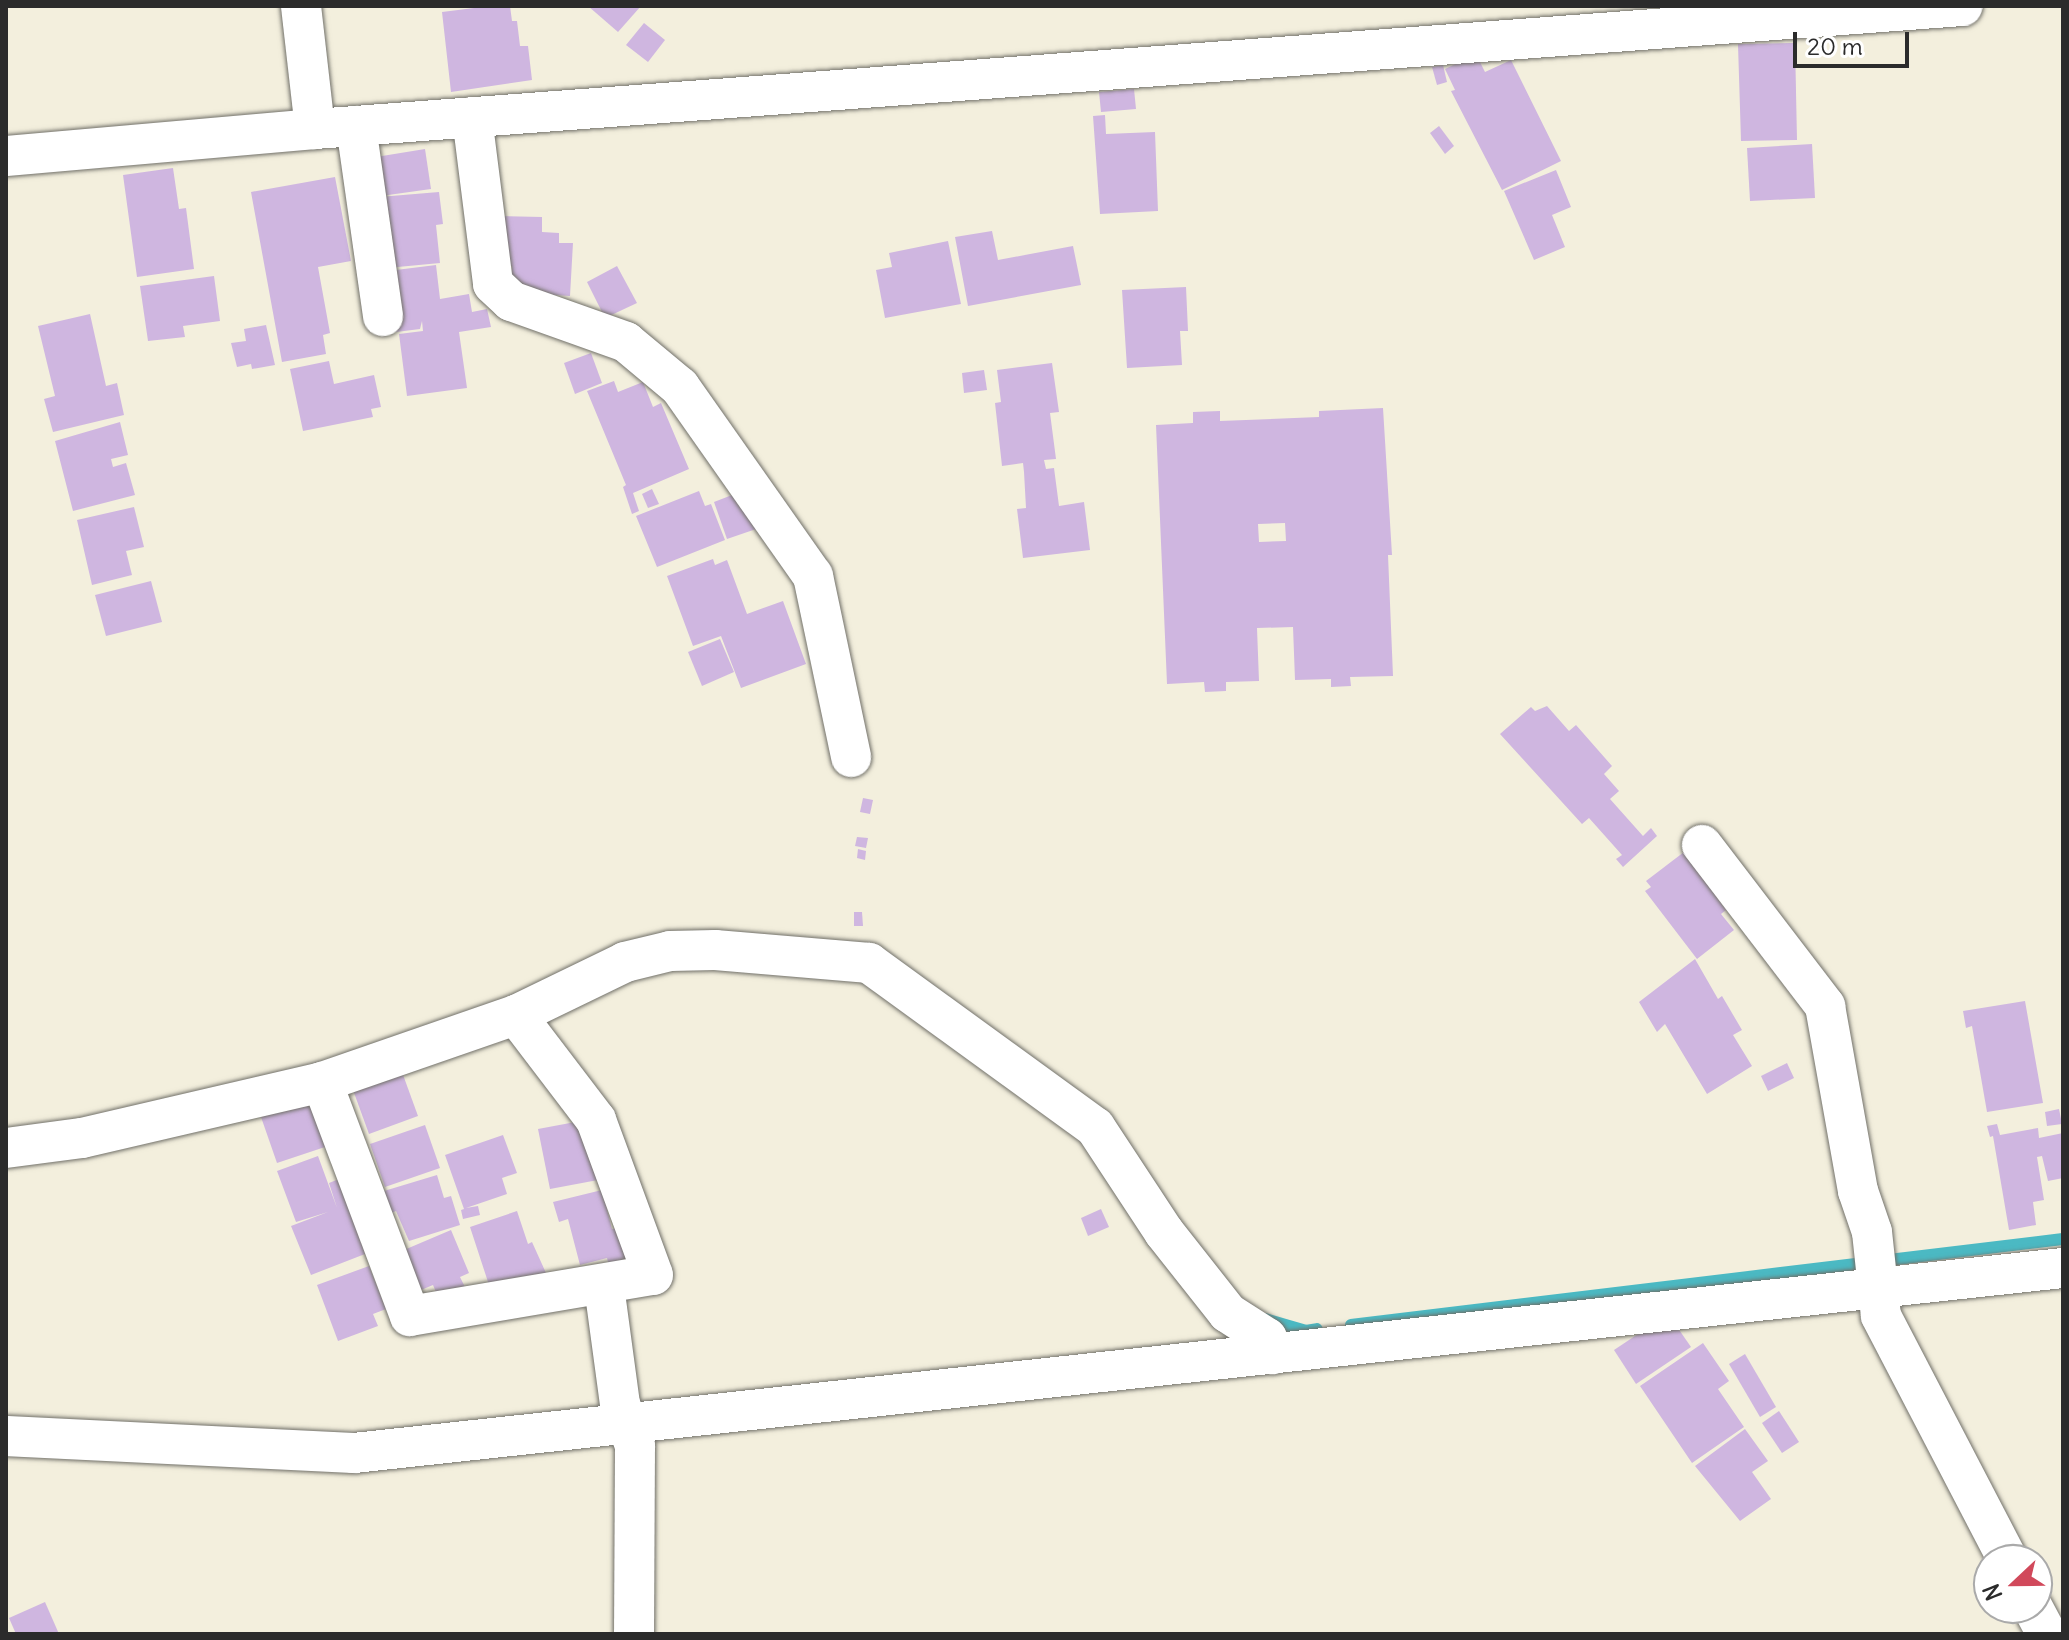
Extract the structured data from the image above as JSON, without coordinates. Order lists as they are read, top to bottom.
{
  "scale_bar": "20 m",
  "north": "left"
}
